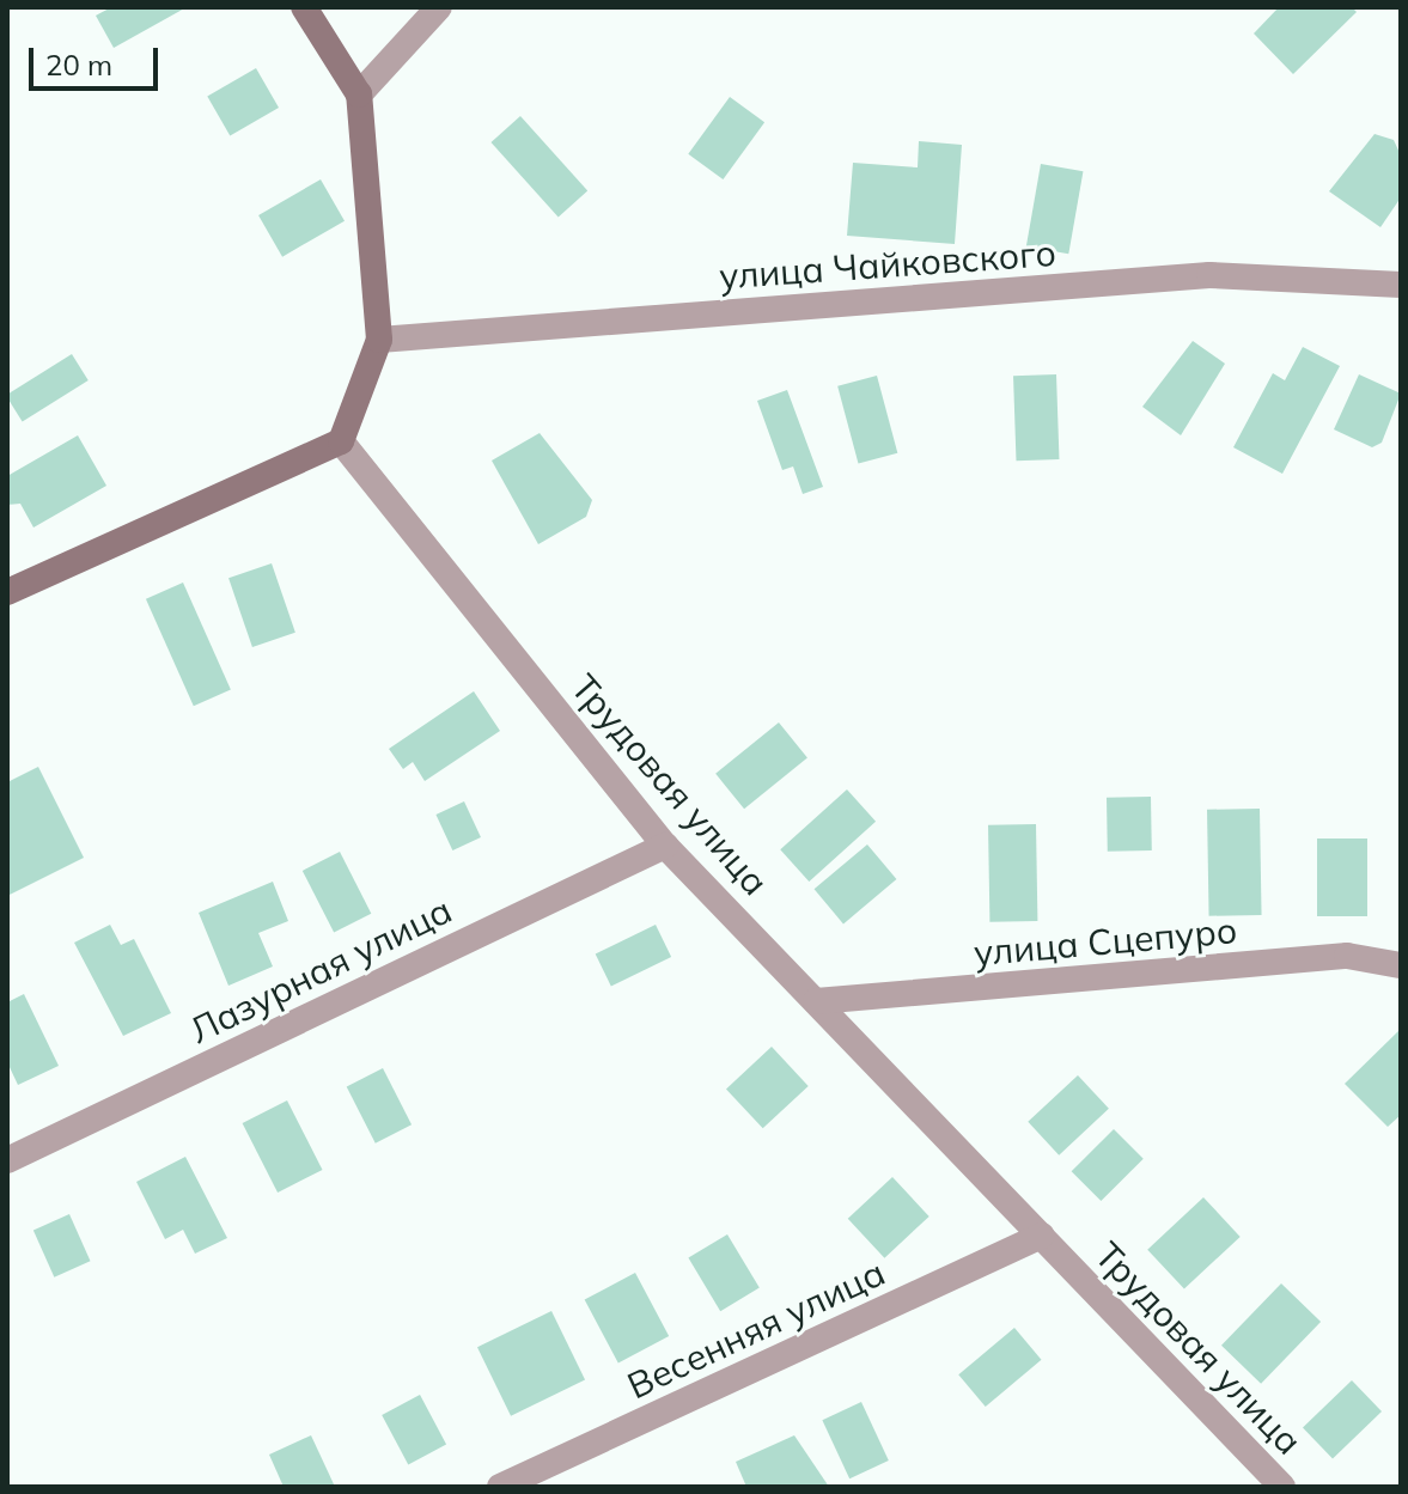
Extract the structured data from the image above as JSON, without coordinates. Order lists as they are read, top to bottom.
{
  "streets": {
    "street": [
      "улица Чайковского",
      "Трудовая улица",
      "улица Сцепуро",
      "Лазурная улица",
      "Весенняя улица"
    ]
  },
  "crossings": [
    ["Трудовая улица", "улица Сцепуро"],
    ["Трудовая улица", "Лазурная улица"],
    ["Трудовая улица", "Весенняя улица"]
  ],
  "scale_bar": "20 m"
}
